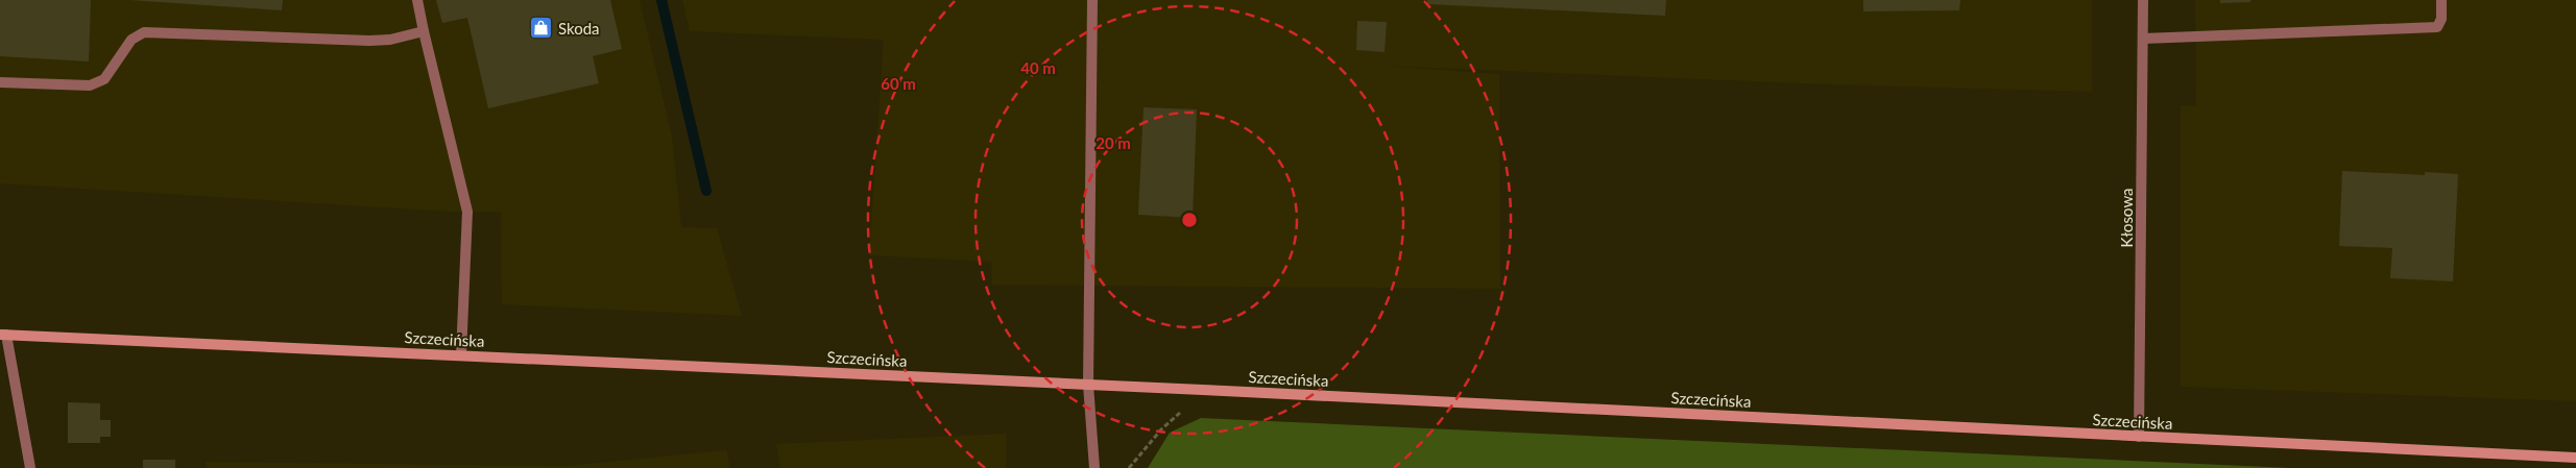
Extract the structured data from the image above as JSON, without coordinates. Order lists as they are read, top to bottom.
{
  "streets": {
    "main road": ["Szczecińska"],
    "street": ["Kłosowa"]
  },
  "crossings": [
    ["Kłosowa", "Szczecińska"]
  ],
  "places": {
    "shop": ["Skoda"]
  },
  "rings": ["40 m", "60 m", "20 m"]
}
